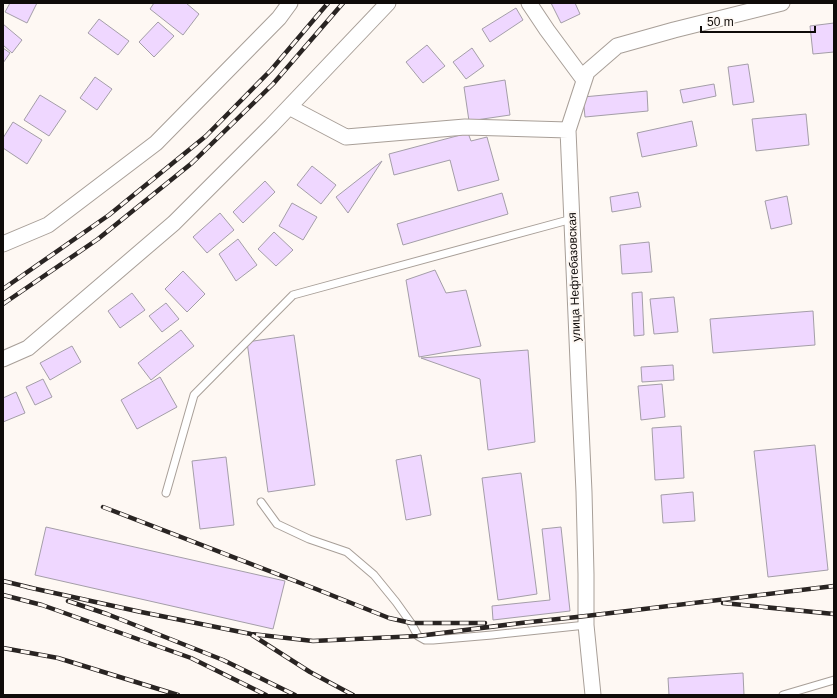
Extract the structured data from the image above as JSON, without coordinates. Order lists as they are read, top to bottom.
{
  "streets": {
    "street": ["улица Нефтебазовская"]
  },
  "scale_bar": "50 m"
}
